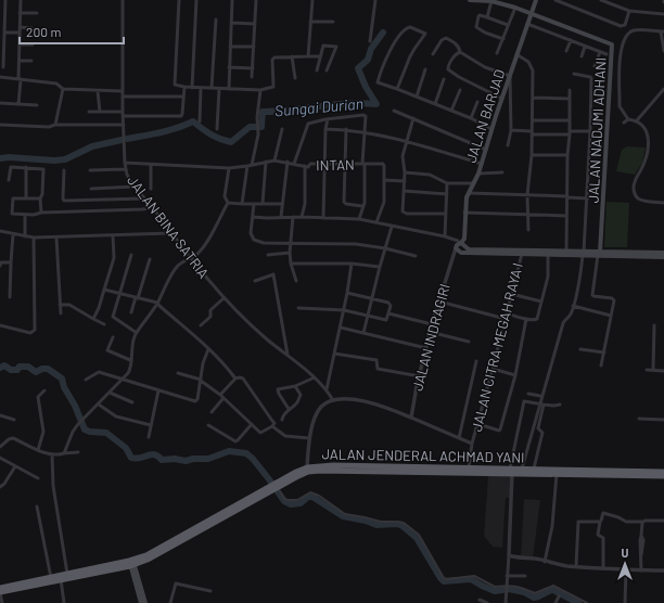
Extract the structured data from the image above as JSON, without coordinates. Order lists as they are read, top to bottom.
{
  "streets": {
    "highway": ["JALAN JENDERAL ACHMAD YANI"],
    "main road": ["JALAN BARJAD", "JALAN NADJMI ADHANI"],
    "street": [
      "INTAN",
      "JALAN BINA SATRIA",
      "JALAN INDRAGIRI",
      "JALAN CITRA MEGAH RAYA I"
    ]
  },
  "crossings": [
    ["JALAN BARJAD", "JALAN NADJMI ADHANI"],
    ["JALAN BARJAD", "JALAN INDRAGIRI"],
    ["INTAN", "JALAN BINA SATRIA"],
    ["JALAN CITRA MEGAH RAYA I", "JALAN JENDERAL ACHMAD YANI"]
  ],
  "water": ["Sungai Durian"],
  "scale_bar": "200 m",
  "north": "top"
}
